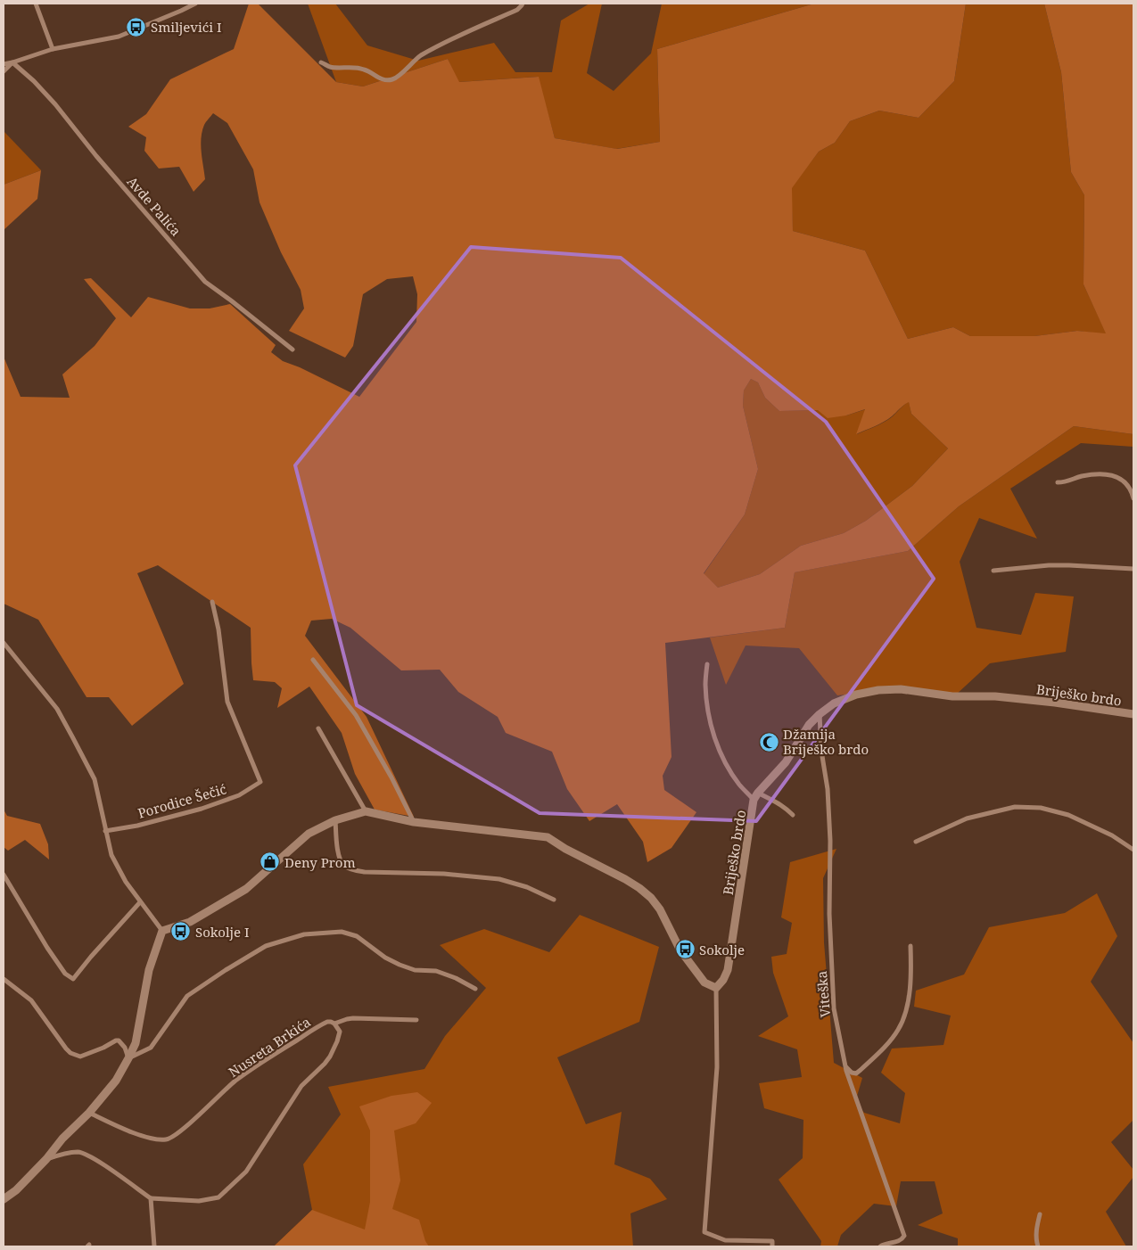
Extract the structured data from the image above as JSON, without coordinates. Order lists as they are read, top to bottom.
{
  "streets": {
    "street": [
      "Avde Palića",
      "Briješko brdo",
      "Porodice Šečić",
      "Viteška",
      "Nusreta Brkića"
    ]
  },
  "crossings": [
    ["Briješko brdo", "Viteška"]
  ],
  "places": {
    "bus stop": ["Smiljevići I", "Sokolje I", "Sokolje"],
    "mosque": ["Džamija Briješko brdo"],
    "shop": ["Deny Prom"]
  }
}
